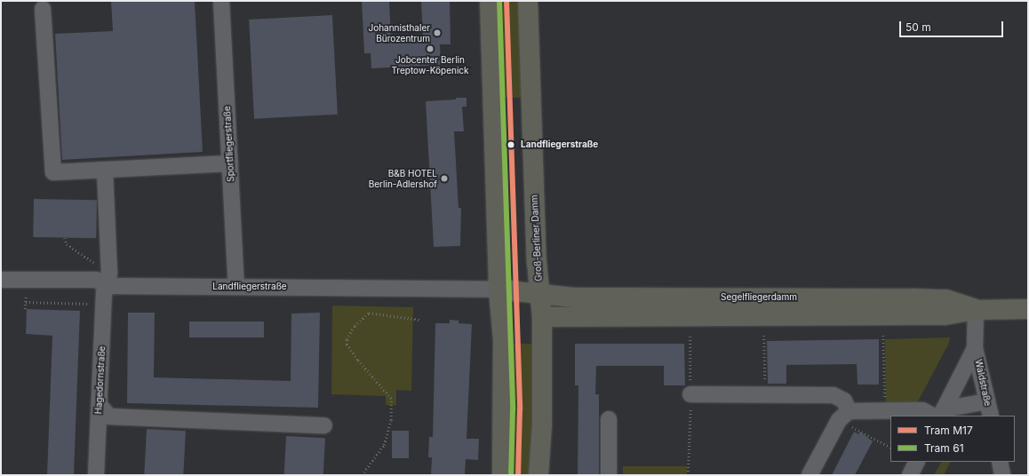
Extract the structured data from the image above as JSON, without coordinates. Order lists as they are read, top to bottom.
{
  "streets": {
    "main road": ["Groß-Berliner Damm", "Segelfliegerdamm"],
    "street": [
      "Sportfliegerstraße",
      "Landfliegerstraße",
      "Hagedornstraße",
      "Waldstraße"
    ]
  },
  "crossings": [
    ["Sportfliegerstraße", "Landfliegerstraße"],
    ["Groß-Berliner Damm", "Segelfliegerdamm"],
    ["Landfliegerstraße", "Segelfliegerdamm"],
    ["Landfliegerstraße", "Hagedornstraße"]
  ],
  "places": [
    "Johannisthaler Bürozentrum",
    "Jobcenter Berlin Treptow-Köpenick",
    "Landfliegerstraße",
    "B&B HOTEL Berlin-Adlershof"
  ],
  "lines": ["tram line M17", "tram line 61"],
  "legend": ["Tram M17", "Tram 61"],
  "scale_bar": "50 m"
}
